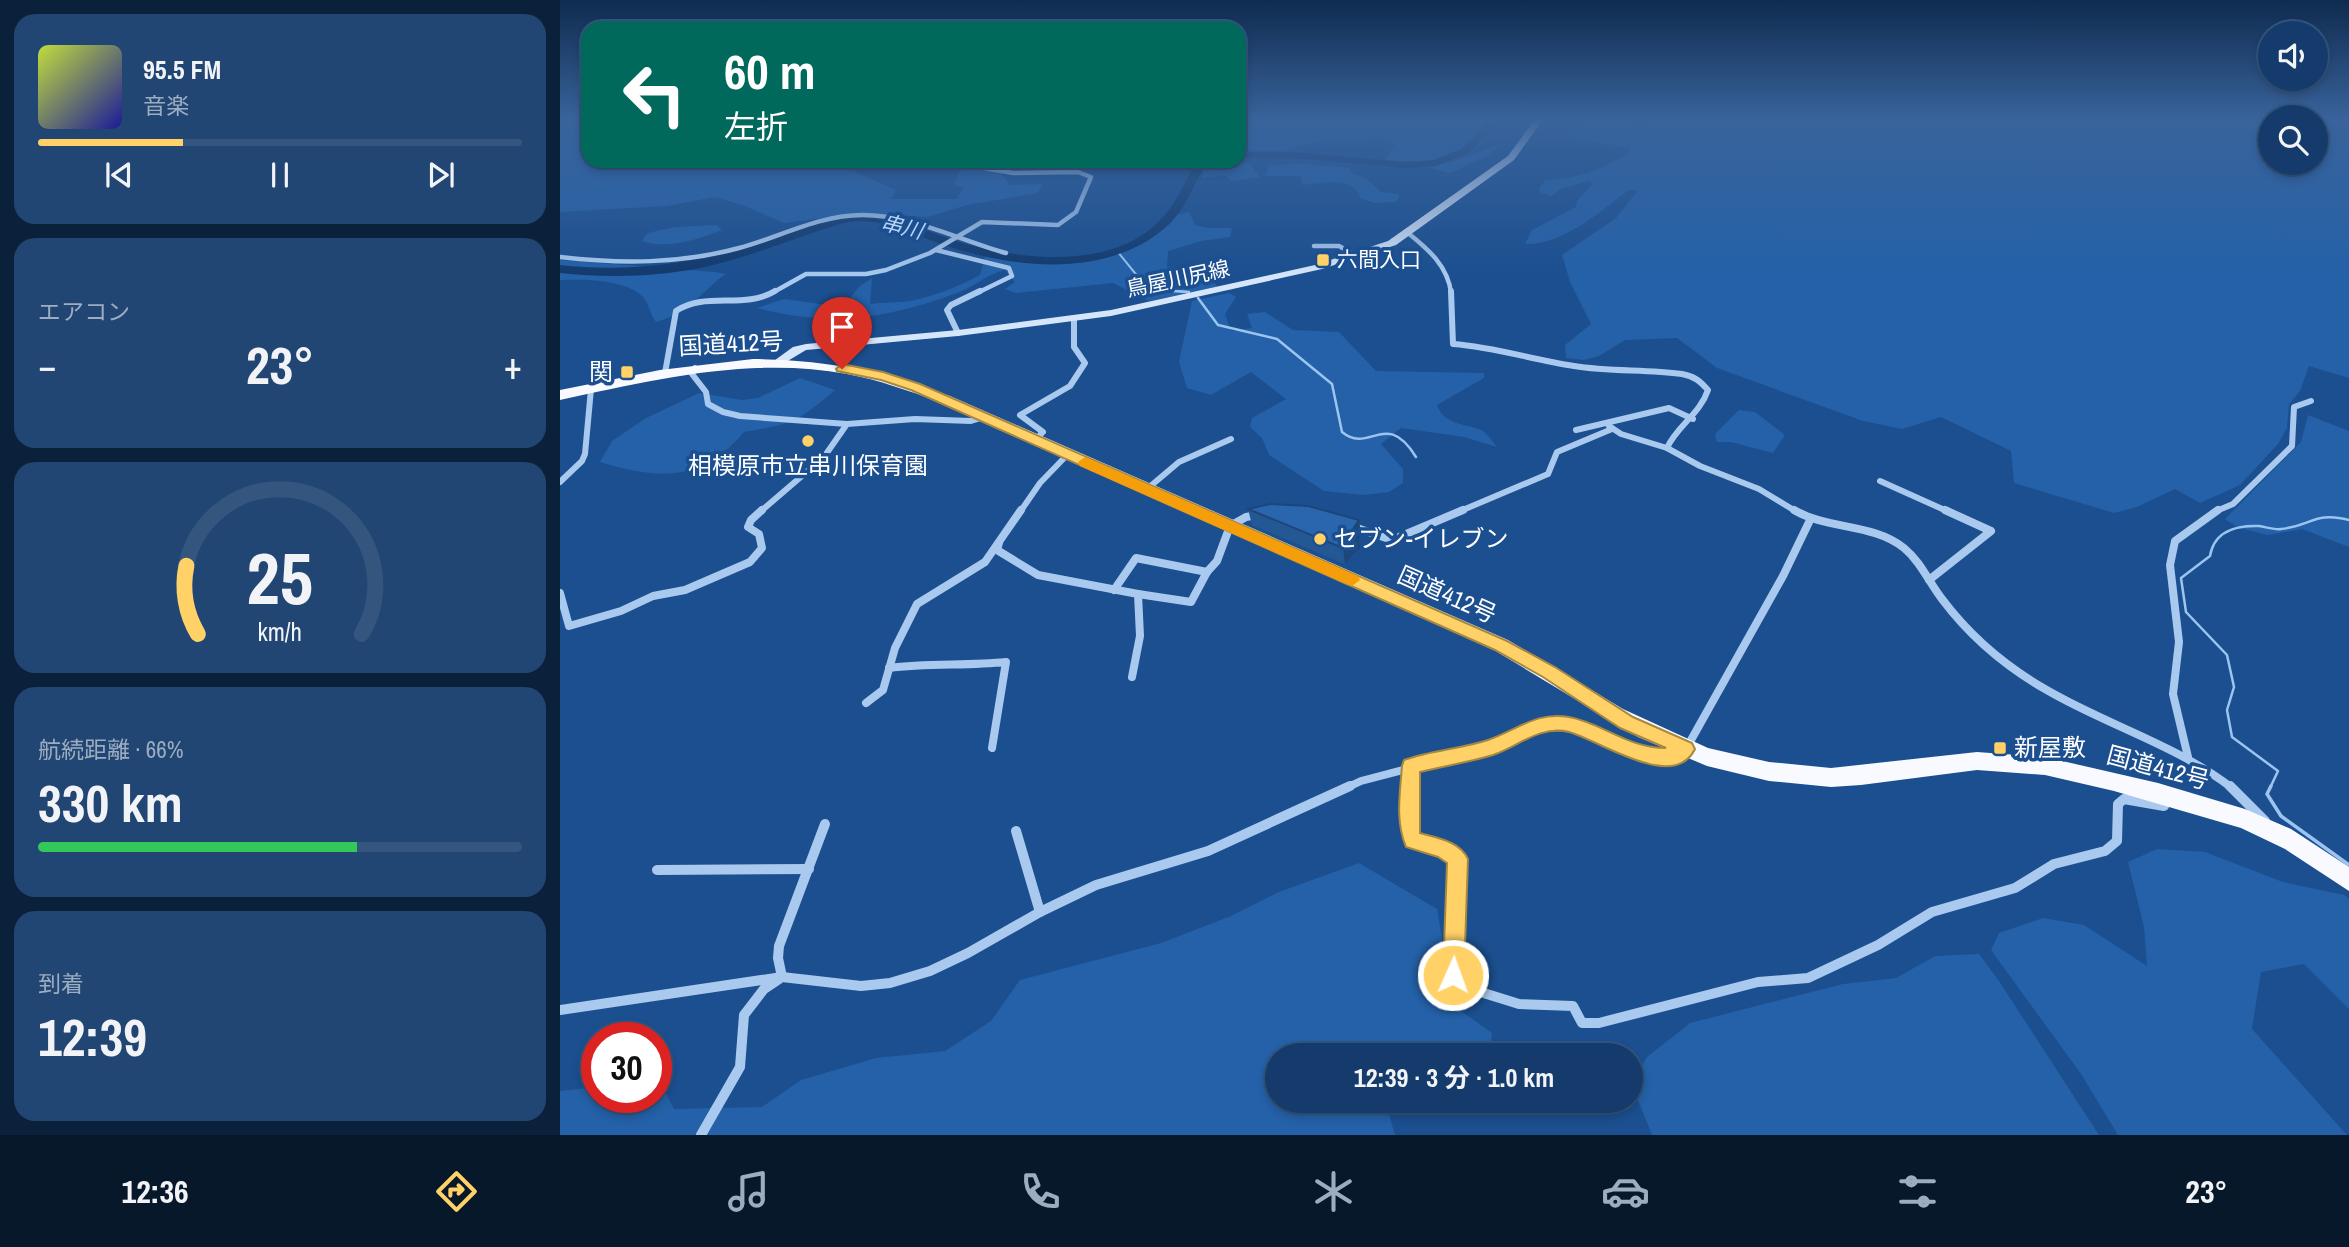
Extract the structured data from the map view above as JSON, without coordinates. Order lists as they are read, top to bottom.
{
  "streets": {
    "highway": ["国道412号"],
    "main road": ["鳥屋川尻線"]
  },
  "crossings": [
    ["鳥屋川尻線", "国道412号"]
  ],
  "water": ["串川"],
  "places": {
    "transit": ["六間入口", "関", "新屋敷"],
    "other": ["相模原市立串川保育園", "セブン-イレブン"]
  },
  "page": {
    "turn": ["60 m", "左折"],
    "song": ["95.5 FM", "音楽"],
    "tile": [
      "エアコン",
      ["航続距離 · 66%", "330 km"],
      ["到着", "12:39"]
    ],
    "heat": ["−", "23°", "+"],
    "limit": "30",
    "trip": "12:39 · 3 分 · 1.0 km",
    "tabs": ["12:36", "23°"],
    "gauge": ["25", "km/h"]
  }
}
